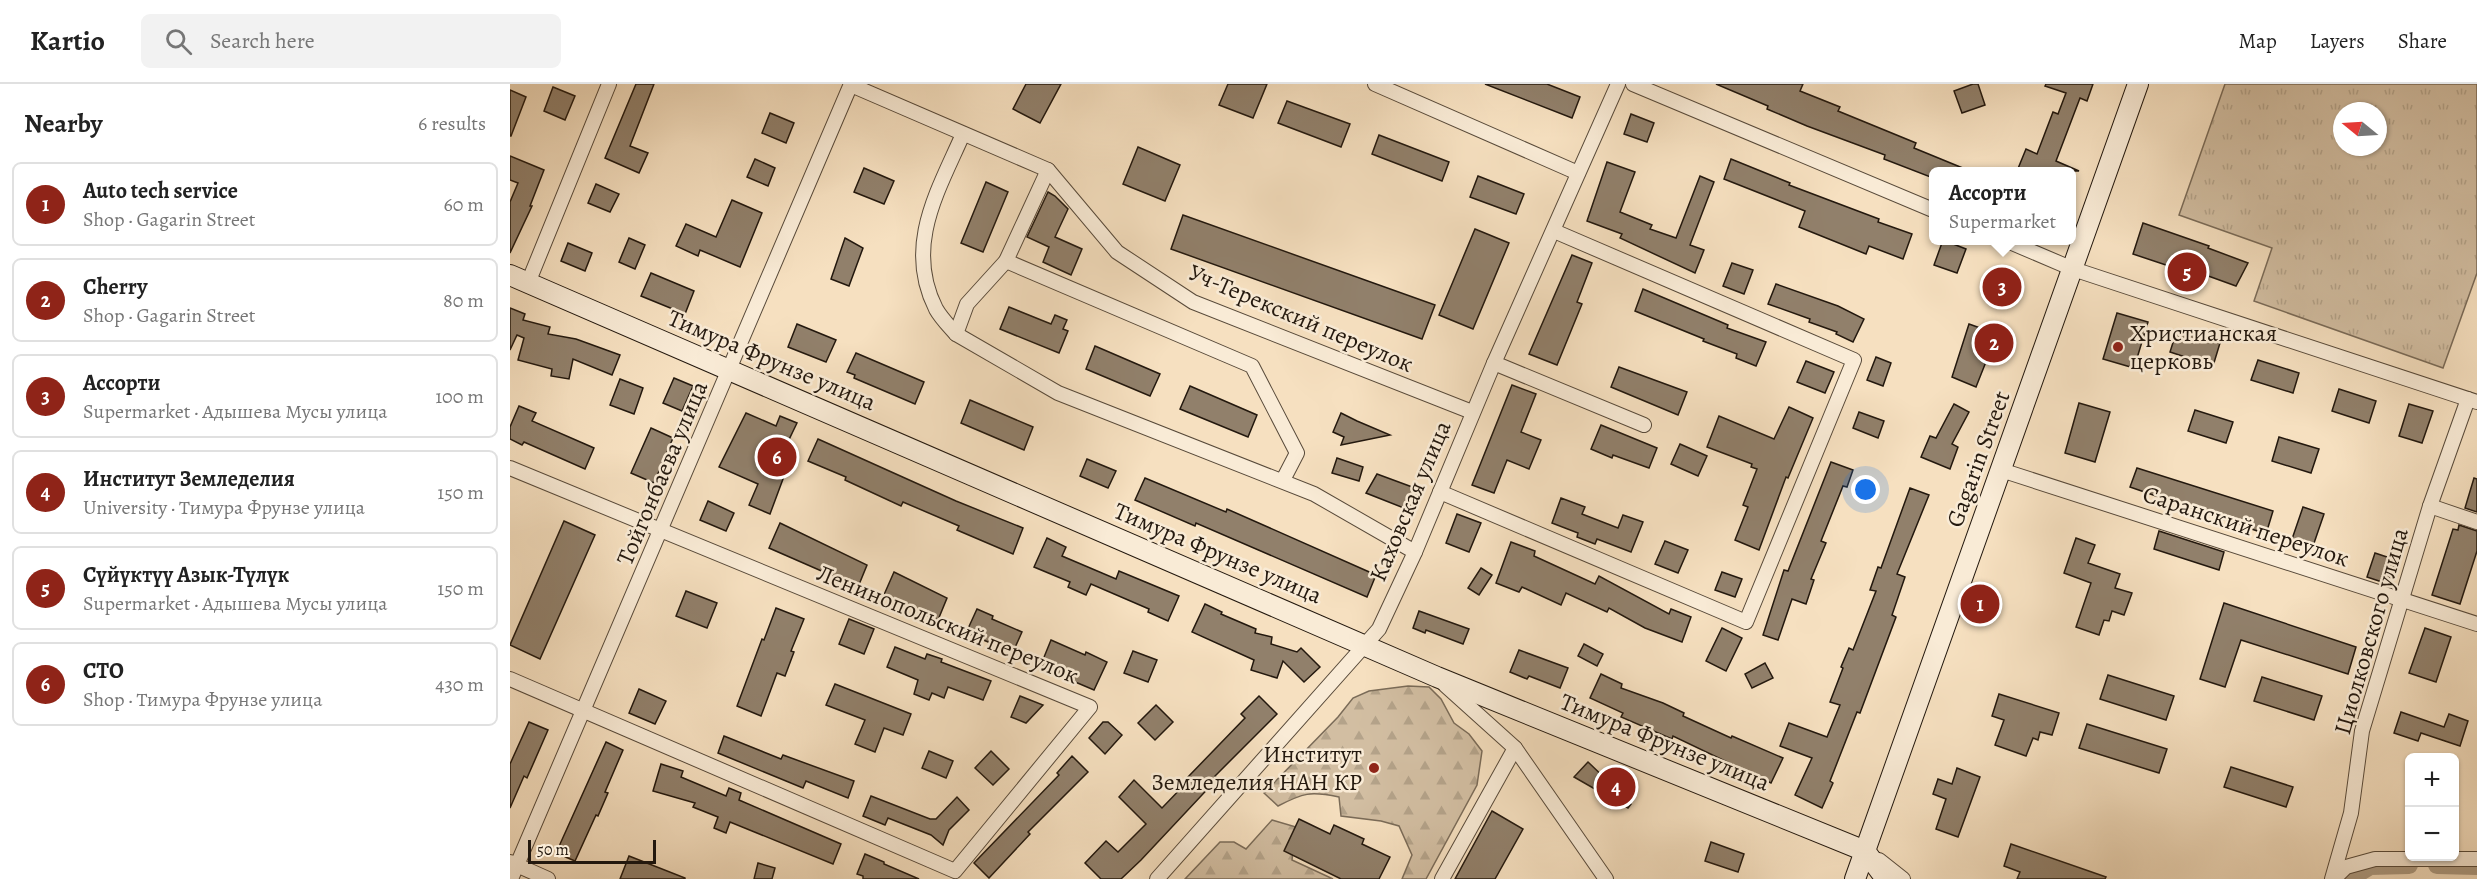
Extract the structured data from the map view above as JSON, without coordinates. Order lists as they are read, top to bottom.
{
  "streets": {
    "main road": ["Тимура Фрунзе улица", "Gagarin Street"],
    "street": [
      "Уч-Терекский переулок",
      "Тойгонбаева улица",
      "Каховская улица",
      "Саранский переулок",
      "Ленинопольский переулок",
      "Циолковского улица"
    ]
  },
  "crossings": [
    ["Уч-Терекский переулок", "Тойгонбаева улица"],
    ["Уч-Терекский переулок", "Каховская улица"],
    ["Тимура Фрунзе улица", "Gagarin Street"],
    ["Тимура Фрунзе улица", "Тойгонбаева улица"],
    ["Тимура Фрунзе улица", "Каховская улица"],
    ["Gagarin Street", "Саранский переулок"],
    ["Тойгонбаева улица", "Ленинопольский переулок"],
    ["Саранский переулок", "Циолковского улица"]
  ],
  "places": ["Христианская церковь", "Институт Земледелия НАН КР"],
  "scale_bar": "50 m",
  "north": "left",
  "page": {
    "header": "Kartio",
    "search": "Search here",
    "nav": ["Map", "Layers", "Share"],
    "heading": ["Nearby", "6 results"],
    "list": [
      {
        "mark": "1",
        "name": "Auto tech service",
        "note": "Shop · Gagarin Street",
        "value": "60 m"
      },
      {
        "mark": "2",
        "name": "Cherry",
        "note": "Shop · Gagarin Street",
        "value": "80 m"
      },
      {
        "mark": "3",
        "name": "Ассорти",
        "note": "Supermarket · Адышева Мусы улица",
        "value": "100 m"
      },
      {
        "mark": "4",
        "name": "Институт Земледелия",
        "note": "University · Тимура Фрунзе улица",
        "value": "150 m"
      },
      {
        "mark": "5",
        "name": "Сүйүктүү Азык-Түлүк",
        "note": "Supermarket · Адышева Мусы улица",
        "value": "150 m"
      },
      {
        "mark": "6",
        "name": "СТО",
        "note": "Shop · Тимура Фрунзе улица",
        "value": "430 m"
      }
    ],
    "popup": ["Ассорти", "Supermarket"],
    "pins": [
      "5",
      "3",
      "2",
      "6",
      "1",
      "4"
    ],
    "map_buttons": ["+", "−"],
    "scale": "50 m"
  }
}
